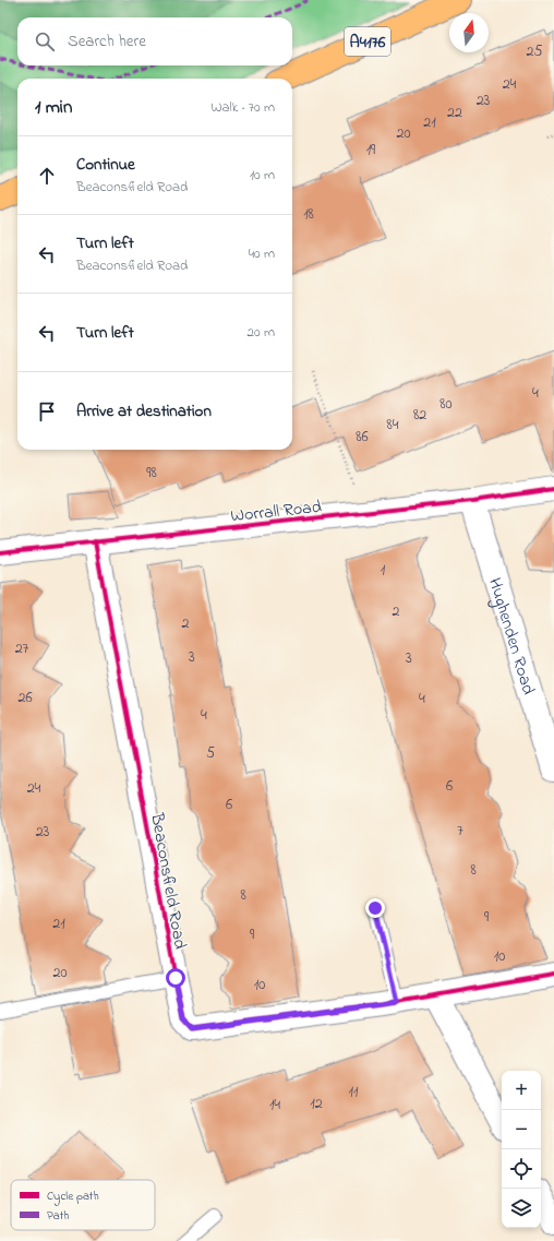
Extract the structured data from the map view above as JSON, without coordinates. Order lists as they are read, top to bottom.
{
  "streets": {
    "main road": ["A4176"],
    "street": ["Worrall Road", "Hughenden Road", "Beaconsfield Road"]
  },
  "crossings": [
    ["Worrall Road", "Hughenden Road"],
    ["Worrall Road", "Beaconsfield Road"]
  ],
  "house_numbers": [
    "25",
    "24",
    "23",
    "22",
    "21",
    "20",
    "19",
    "18",
    "4",
    "80",
    "82",
    "84",
    "86",
    "98",
    "1",
    "2",
    "2",
    "27",
    "3",
    "3",
    "26",
    "4",
    "4",
    "5",
    "6",
    "24",
    "6",
    "7",
    "23",
    "8",
    "8",
    "9",
    "21",
    "9",
    "10",
    "20",
    "10",
    "11",
    "12",
    "14"
  ],
  "legend": ["Cycle path", "Path"],
  "north": "top",
  "page": {
    "search": "Search here",
    "heading": ["1 min", "Walk · 70 m"],
    "list": [
      ["Continue", "Beaconsfield Road", "10 m"],
      ["Turn left", "Beaconsfield Road", "40 m"],
      ["Turn left", "20 m"],
      "Arrive at destination"
    ],
    "map_buttons": ["+", "−"]
  }
}
